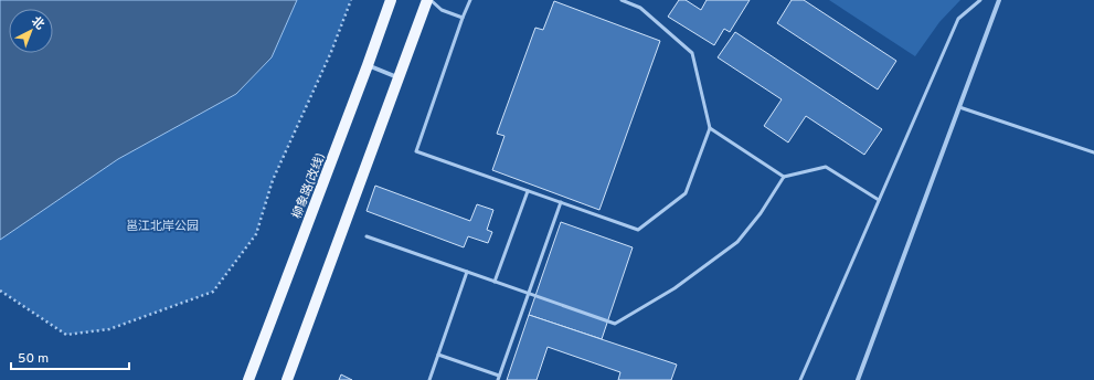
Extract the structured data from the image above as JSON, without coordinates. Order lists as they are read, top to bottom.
{
  "streets": {
    "main road": ["柳象路(改线)"]
  },
  "parks": ["邕江北岸公园"],
  "scale_bar": "50 m",
  "north": "top right"
}
